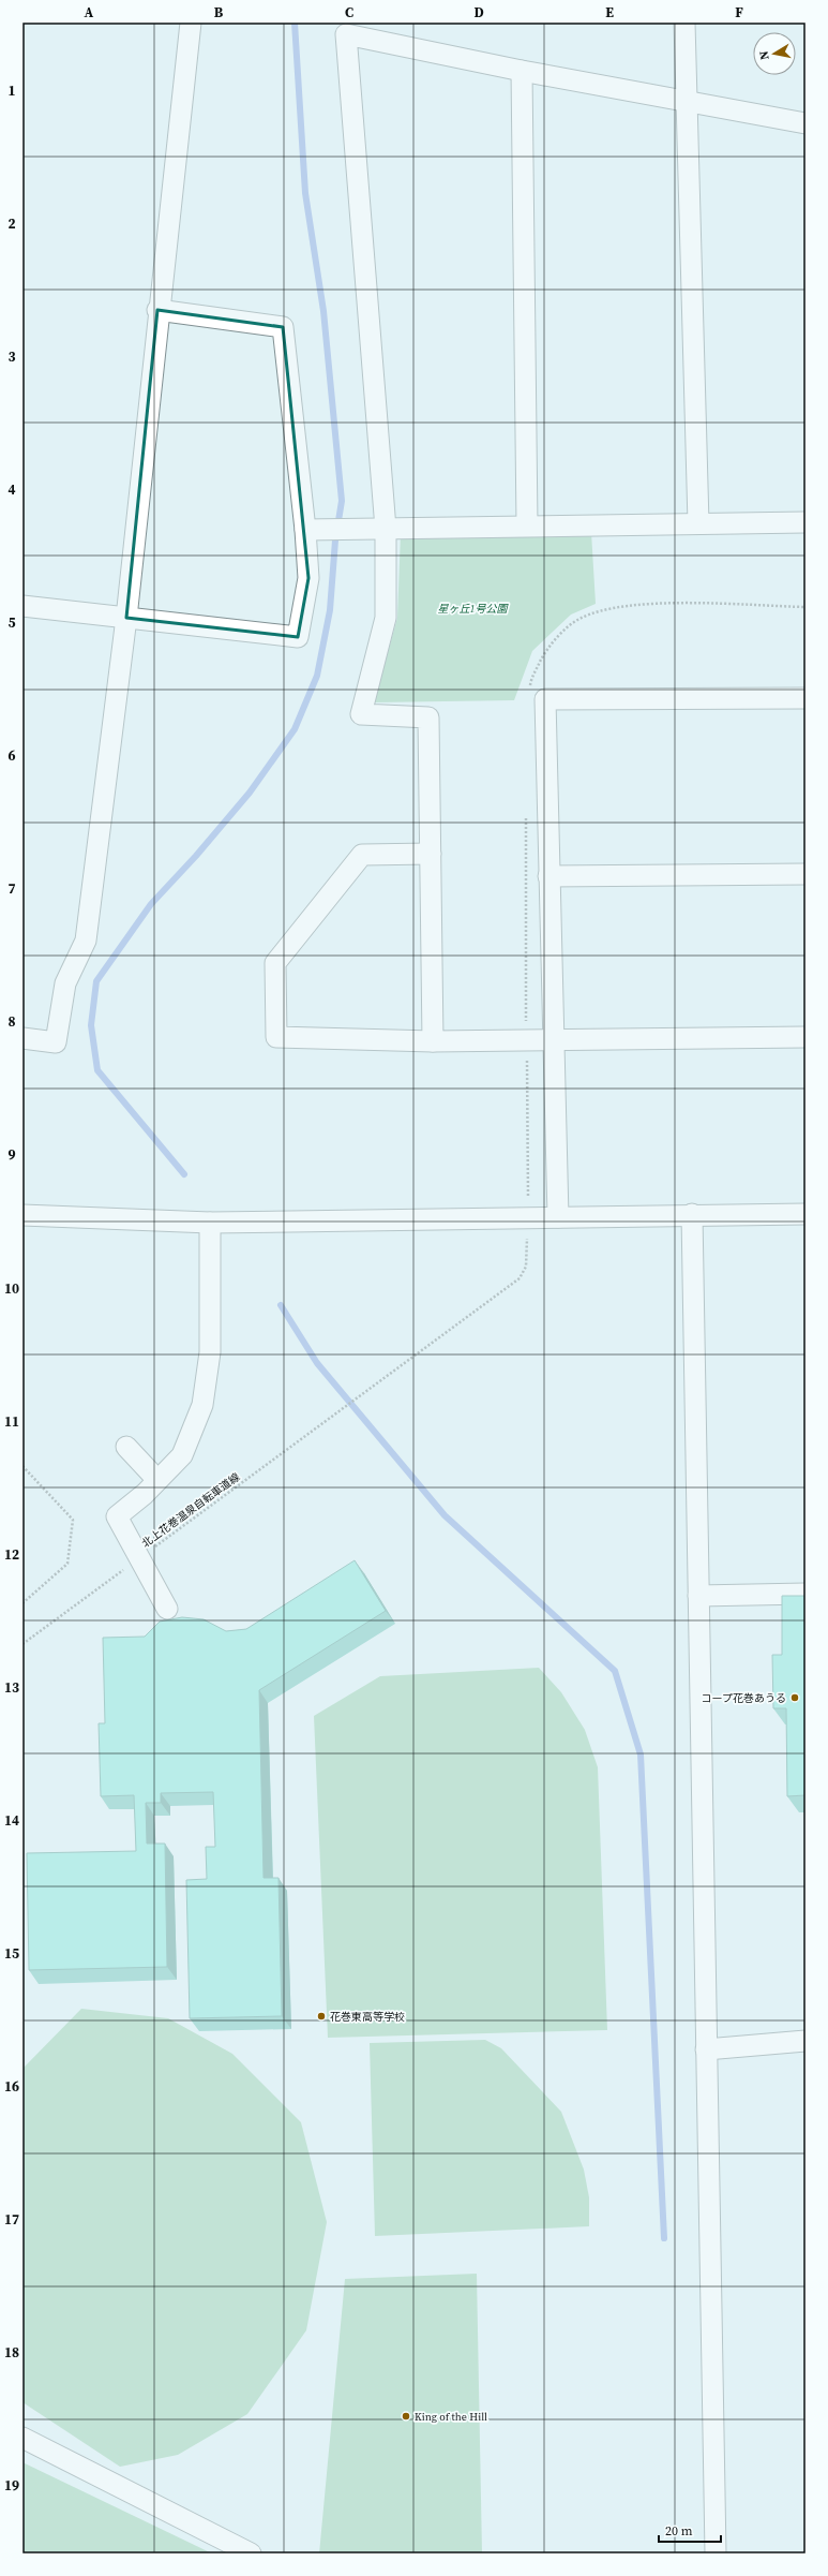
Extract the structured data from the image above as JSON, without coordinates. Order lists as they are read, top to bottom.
{
  "streets": {
    "path": ["北上花巻温泉自転車道線"]
  },
  "parks": ["星ヶ丘1号公園"],
  "places": ["コープ花巻あうる", "花巻東高等学校", "King of the Hill"],
  "scale_bar": "20 m",
  "north": "left",
  "grid": {
    "columns": [
      "A",
      "B",
      "C",
      "D",
      "E",
      "F"
    ],
    "rows": [
      "1",
      "2",
      "3",
      "4",
      "5",
      "6",
      "7",
      "8",
      "9",
      "10",
      "11",
      "12",
      "13",
      "14",
      "15",
      "16",
      "17",
      "18",
      "19"
    ]
  }
}
